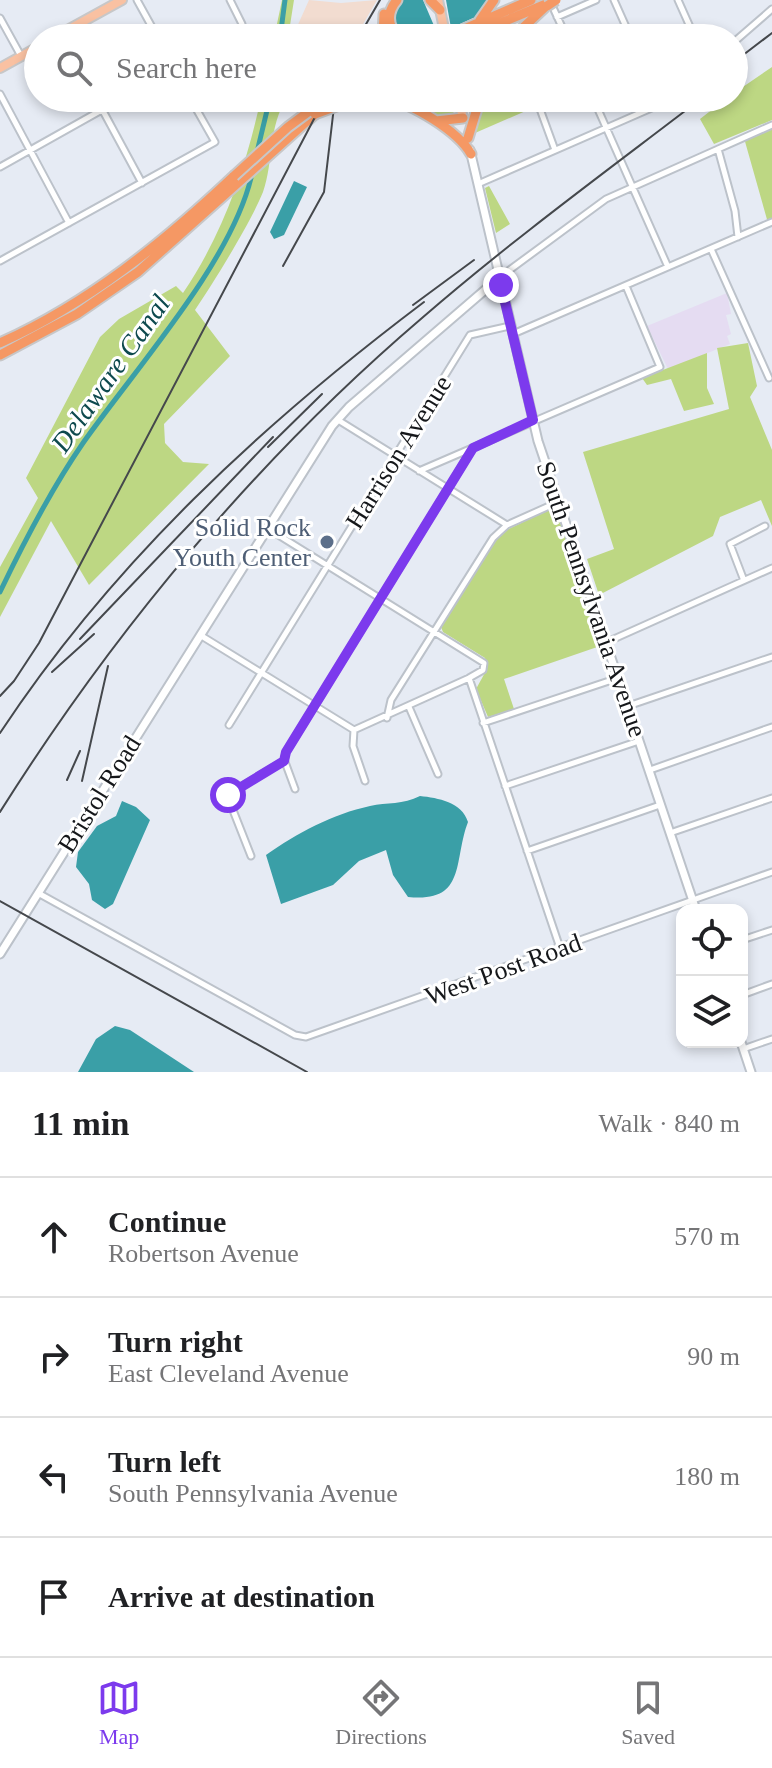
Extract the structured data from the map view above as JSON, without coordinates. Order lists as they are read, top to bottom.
{
  "streets": {
    "main road": ["South Pennsylvania Avenue", "Bristol Road"],
    "street": ["Harrison Avenue", "West Post Road"]
  },
  "crossings": [
    ["Harrison Avenue", "South Pennsylvania Avenue"],
    ["South Pennsylvania Avenue", "Bristol Road"],
    ["South Pennsylvania Avenue", "West Post Road"],
    ["Bristol Road", "West Post Road"]
  ],
  "water": ["Delaware Canal"],
  "places": ["Solid Rock Youth Center"],
  "page": {
    "search": "Search here",
    "heading": ["11 min", "Walk · 840 m"],
    "list": [
      ["Continue", "Robertson Avenue", "570 m"],
      ["Turn right", "East Cleveland Avenue", "90 m"],
      ["Turn left", "South Pennsylvania Avenue", "180 m"],
      "Arrive at destination"
    ],
    "nav": ["Map", "Directions", "Saved"]
  }
}
